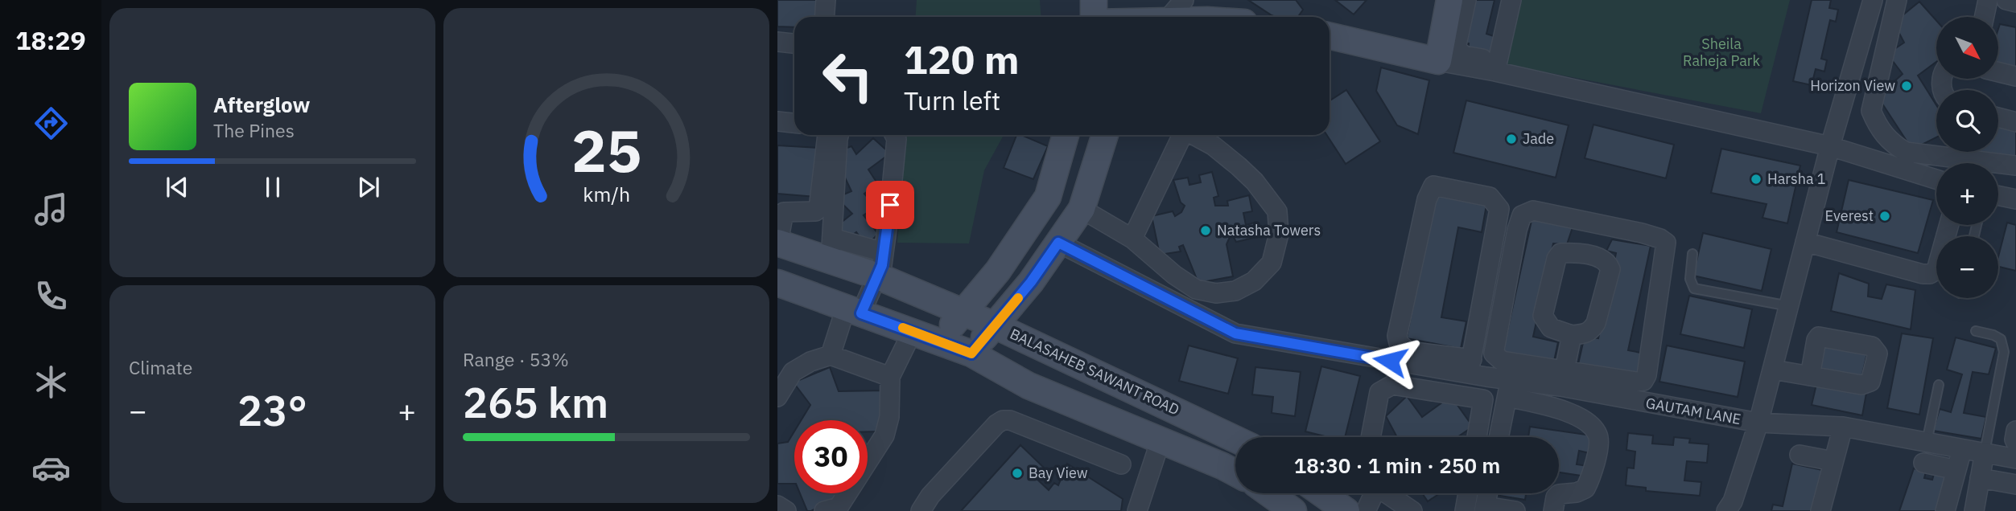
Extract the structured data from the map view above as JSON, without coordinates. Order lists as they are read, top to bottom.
{
  "streets": {
    "main road": ["BALASAHEB SAWANT ROAD"],
    "street": ["GAUTAM LANE"]
  },
  "parks": ["Sheila Raheja Park"],
  "places": [
    "Horizon View",
    "Jade",
    "Harsha 1",
    "Everest",
    "Natasha Towers",
    "Bay View"
  ],
  "north": "bottom right",
  "page": {
    "tabs": "18:29",
    "map_buttons": ["+", "−"],
    "turn": ["120 m", "Turn left"],
    "song": ["Afterglow", "The Pines"],
    "tile": [
      "Climate",
      ["Range · 53%", "265 km"]
    ],
    "heat": ["−", "23°", "+"],
    "limit": "30",
    "trip": "18:30 · 1 min · 250 m",
    "gauge": ["25", "km/h"]
  }
}
